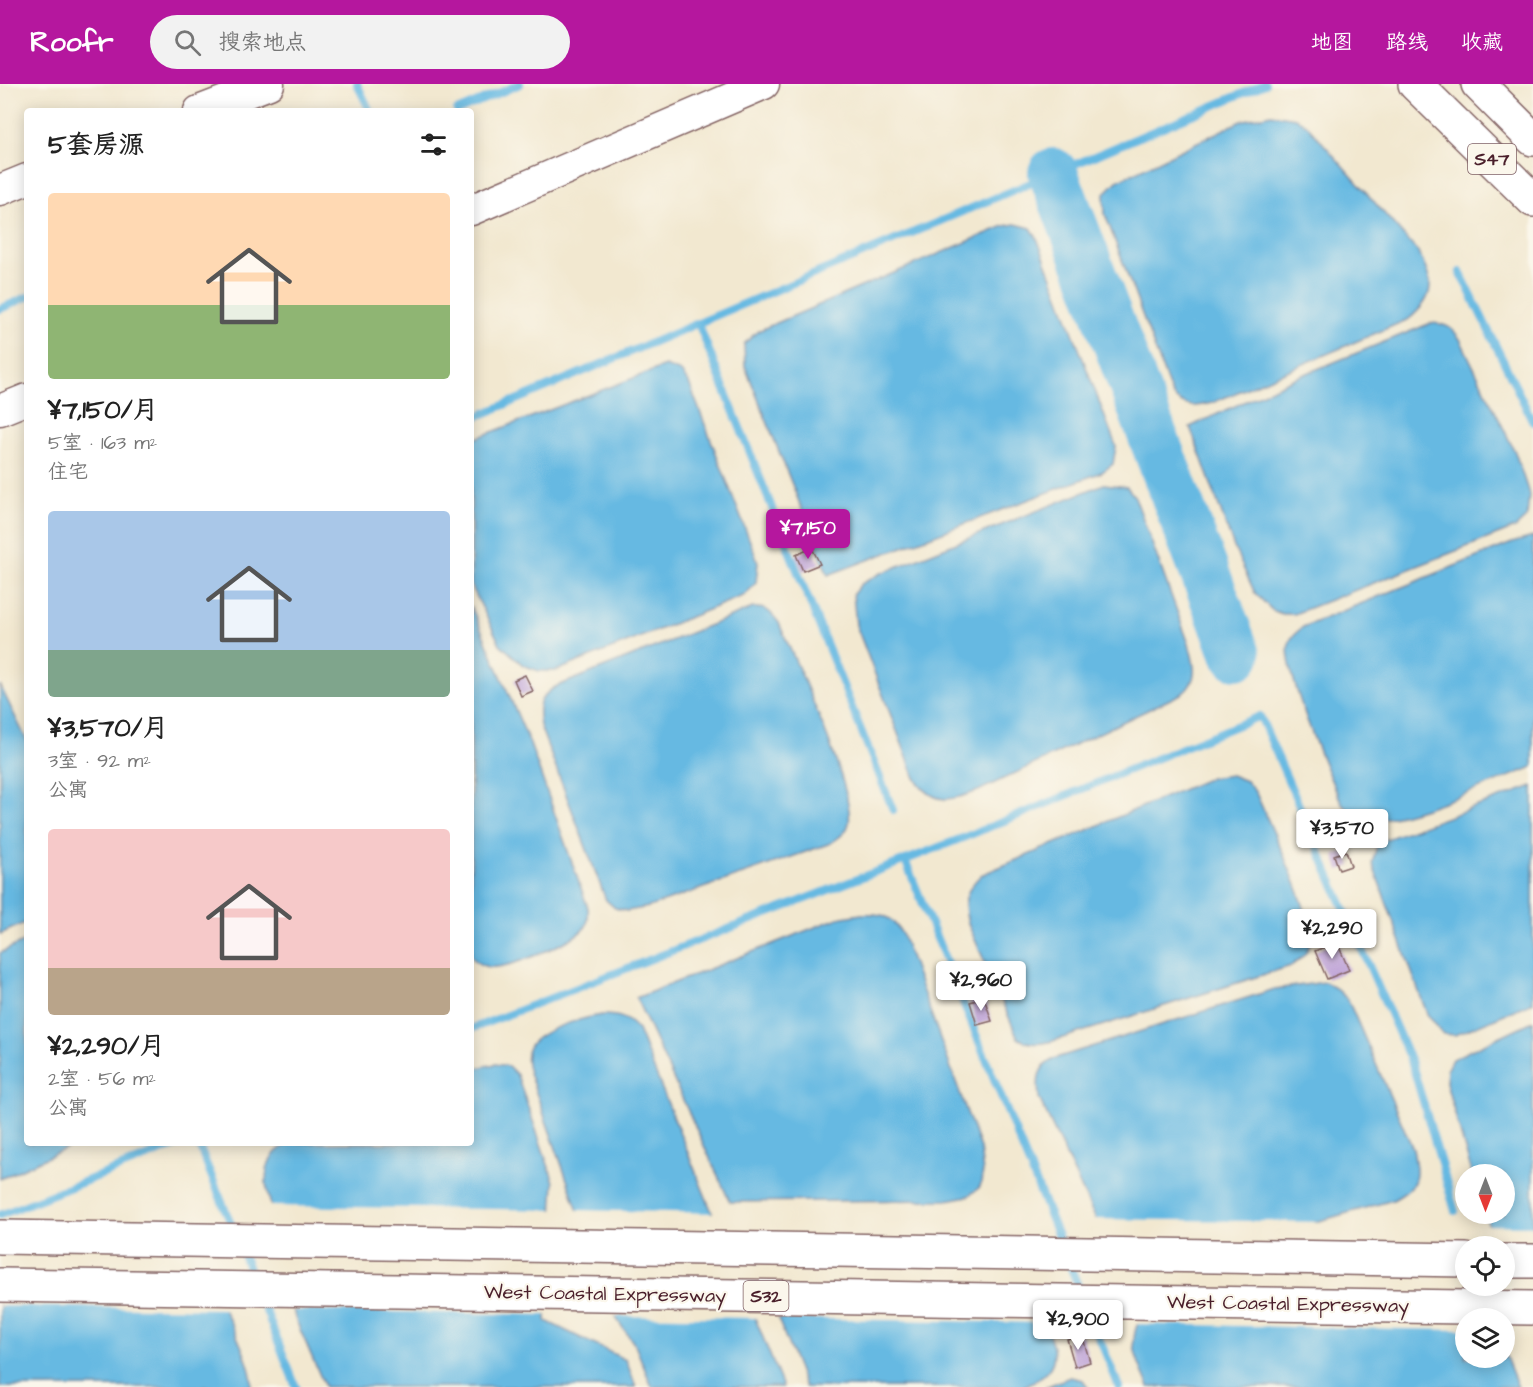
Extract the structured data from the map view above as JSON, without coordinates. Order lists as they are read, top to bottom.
{
  "streets": {
    "highway": ["S47", "West Coastal Expressway", "S32"]
  },
  "north": "bottom",
  "page": {
    "header": "Roofr",
    "search": "搜索地点",
    "nav": ["地图", "路线", "收藏"],
    "heading": "5套房源",
    "list": [
      {
        "name": "¥7,150/月",
        "note": "5室 · 163 m² · 住宅"
      },
      {
        "name": "¥3,570/月",
        "note": "3室 · 92 m² · 公寓"
      },
      {
        "name": "¥2,290/月",
        "note": "2室 · 56 m² · 公寓"
      }
    ],
    "price": [
      "¥7,150",
      "¥3,570",
      "¥2,290",
      "¥2,960",
      "¥2,900"
    ]
  }
}
